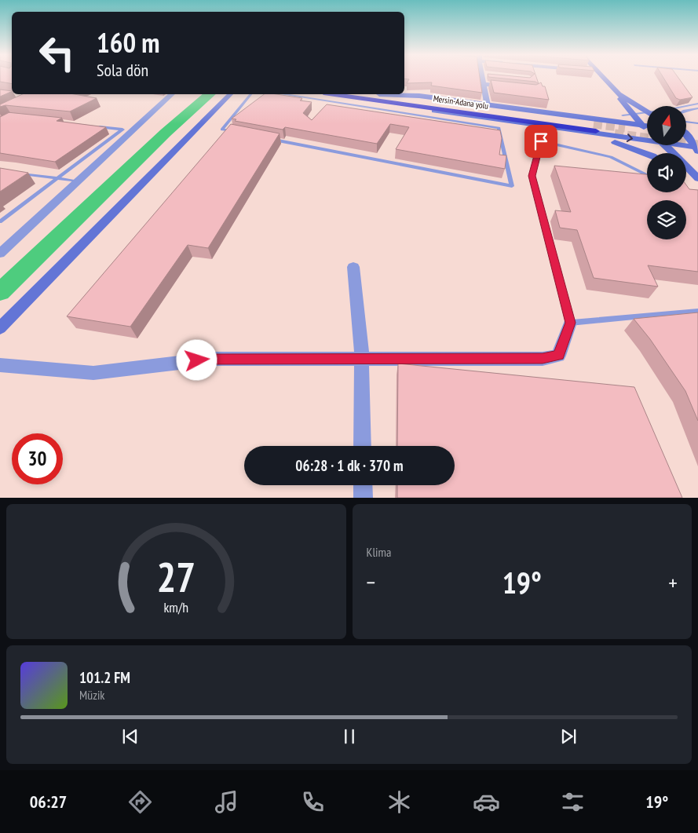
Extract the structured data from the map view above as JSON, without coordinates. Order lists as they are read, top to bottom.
{
  "streets": {
    "highway": ["Mersin-Adana yolu"]
  },
  "north": "top",
  "page": {
    "turn": ["160 m", "Sola dön"],
    "limit": "30",
    "trip": "06:28 · 1 dk · 370 m",
    "tile": "Klima",
    "heat": ["−", "19°", "+"],
    "song": ["101.2 FM", "Müzik"],
    "tabs": ["06:27", "19°"],
    "gauge": ["27", "km/h"]
  }
}
